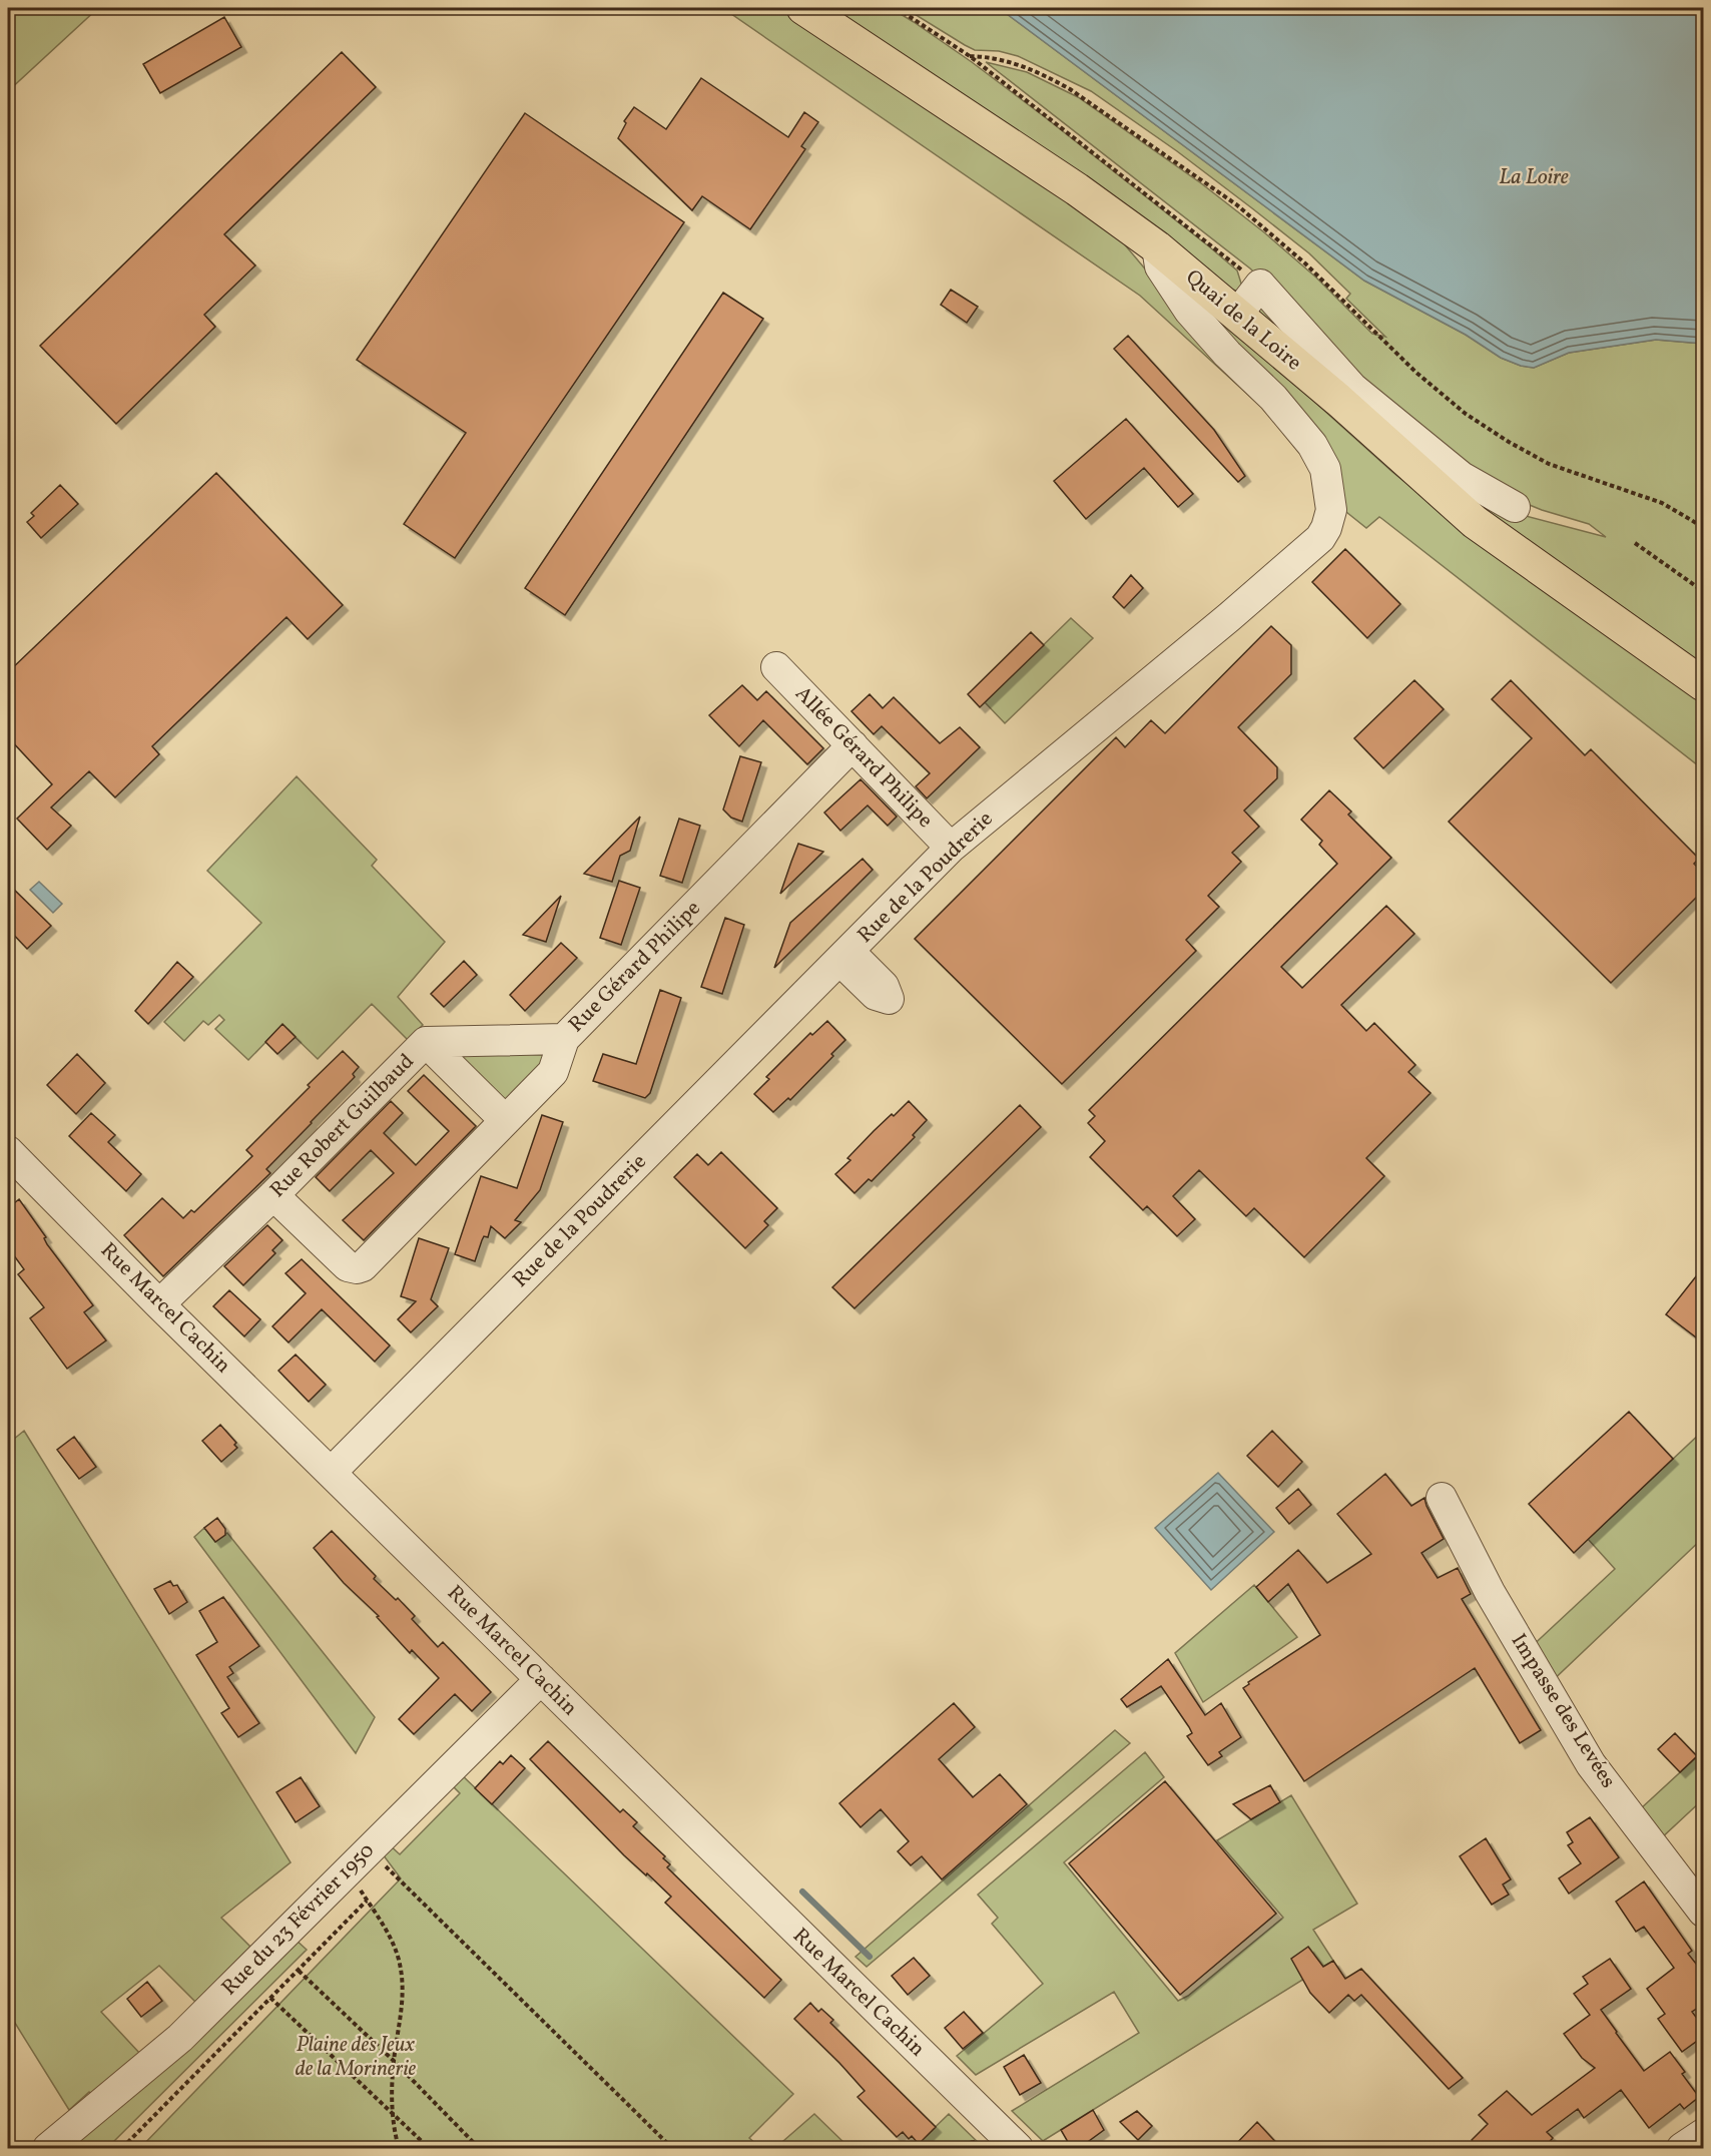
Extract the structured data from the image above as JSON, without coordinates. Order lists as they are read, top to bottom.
{
  "streets": {
    "main road": ["Quai de la Loire"],
    "street": [
      "Allée Gérard Philipe",
      "Rue de la Poudrerie",
      "Rue Gérard Philipe",
      "Rue Robert Guilbaud",
      "Rue Marcel Cachin",
      "Impasse des Levées",
      "Rue du 23 Février 1950"
    ]
  },
  "crossings": [
    ["Quai de la Loire", "Rue de la Poudrerie"],
    ["Allée Gérard Philipe", "Rue de la Poudrerie"],
    ["Allée Gérard Philipe", "Rue Gérard Philipe"],
    ["Rue de la Poudrerie", "Rue Marcel Cachin"],
    ["Rue Gérard Philipe", "Rue Robert Guilbaud"],
    ["Rue Robert Guilbaud", "Rue Marcel Cachin"],
    ["Rue Marcel Cachin", "Rue du 23 Février 1950"]
  ],
  "water": ["La Loire"],
  "parks": ["Plaine des Jeux de la Morinerie"]
}
